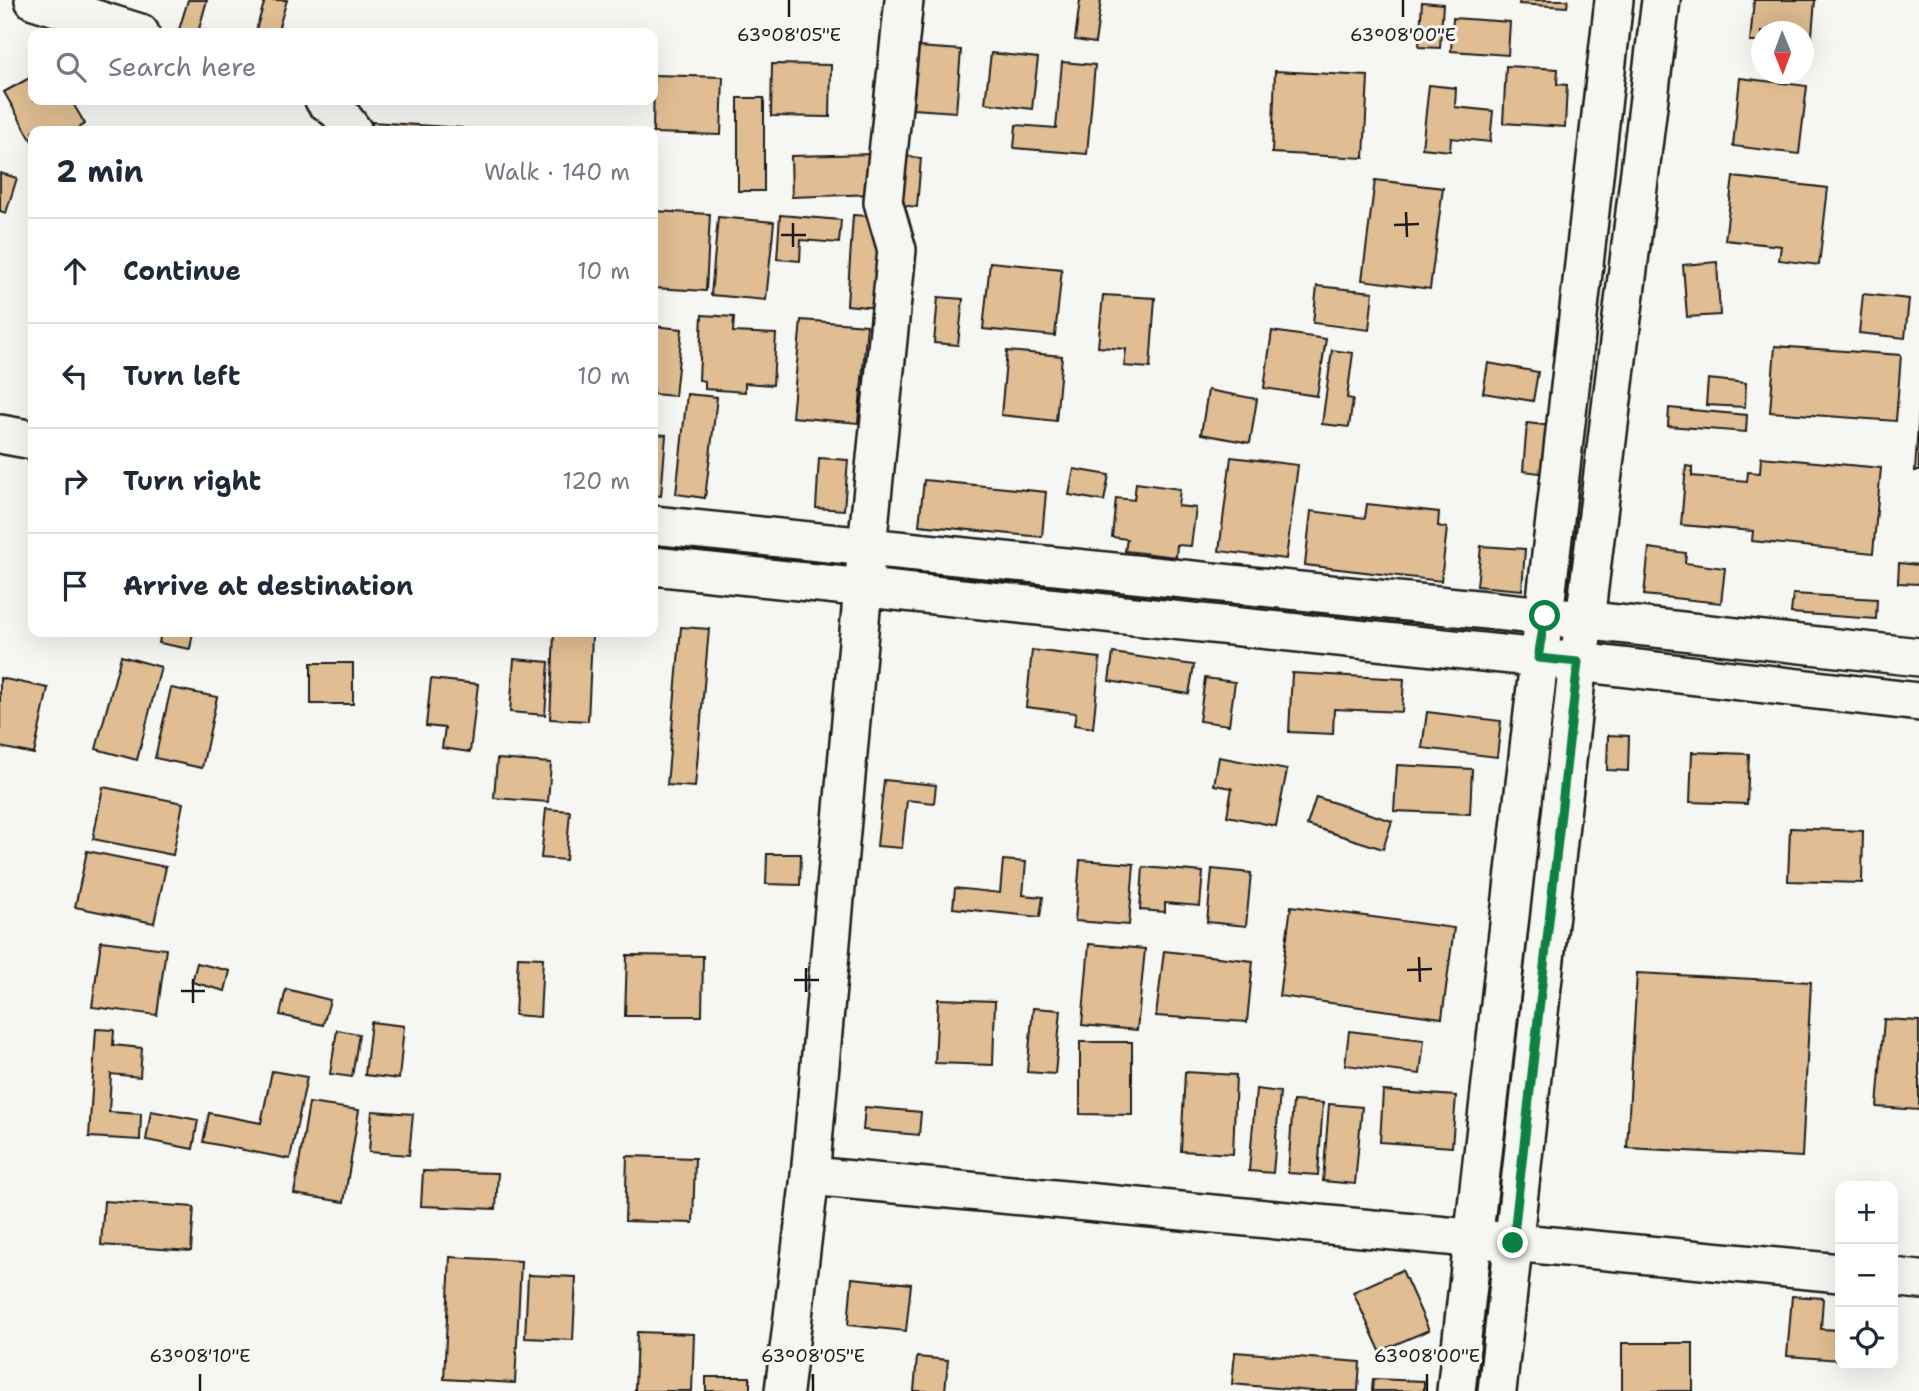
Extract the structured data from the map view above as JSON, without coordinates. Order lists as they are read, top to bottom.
{
  "north": "bottom",
  "page": {
    "search": "Search here",
    "heading": ["2 min", "Walk · 140 m"],
    "list": [
      ["Continue", "10 m"],
      ["Turn left", "10 m"],
      ["Turn right", "120 m"],
      "Arrive at destination"
    ],
    "map_buttons": ["+", "−"]
  },
  "coordinates": ["63°08'05\"E", "63°08'00\"E", "63°08'10\"E"]
}
